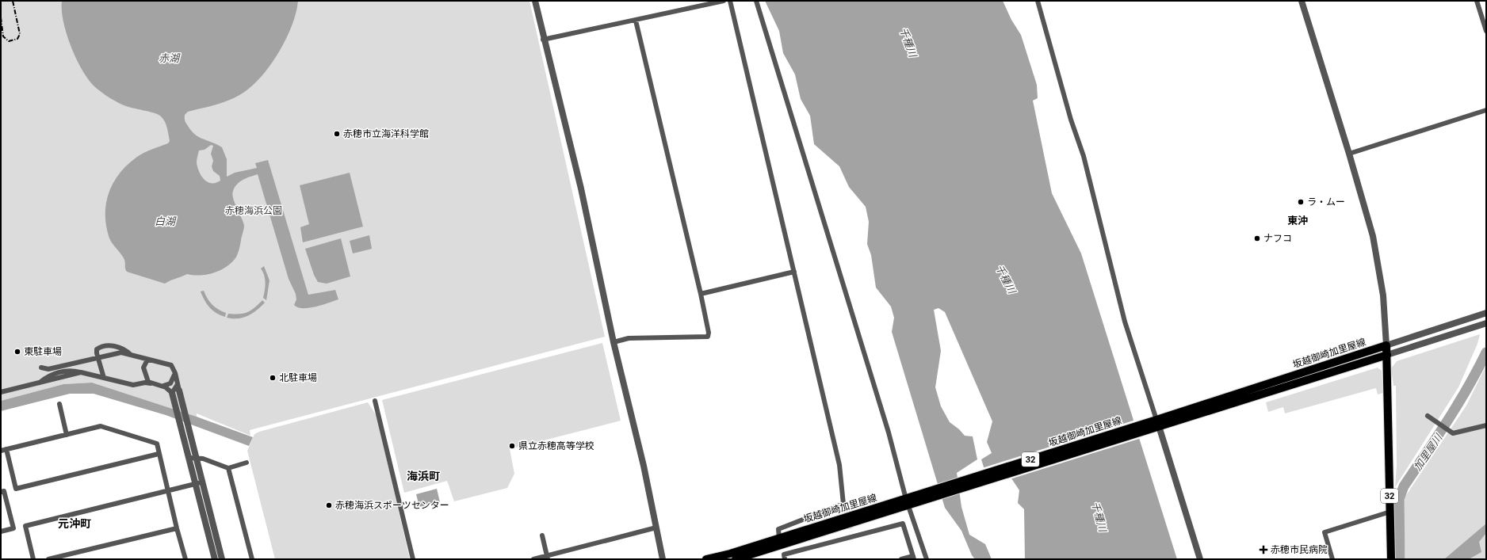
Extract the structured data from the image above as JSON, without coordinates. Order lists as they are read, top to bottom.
{
  "streets": {
    "main road": ["坂越御崎加里屋線", "32"]
  },
  "crossings": [
    ["坂越御崎加里屋線", "32"]
  ],
  "districts": ["東沖", "海浜町", "元沖町"],
  "water": [
    "千種川",
    "赤湖",
    "白湖",
    "加里屋川"
  ],
  "parks": ["赤穂海浜公園"],
  "places": {
    "other": [
      "赤穂市立海洋科学館",
      "ラ・ムー",
      "ナフコ",
      "東駐車場",
      "北駐車場",
      "県立赤穂高等学校",
      "赤穂海浜スポーツセンター"
    ],
    "health": ["赤穂市民病院"]
  }
}
